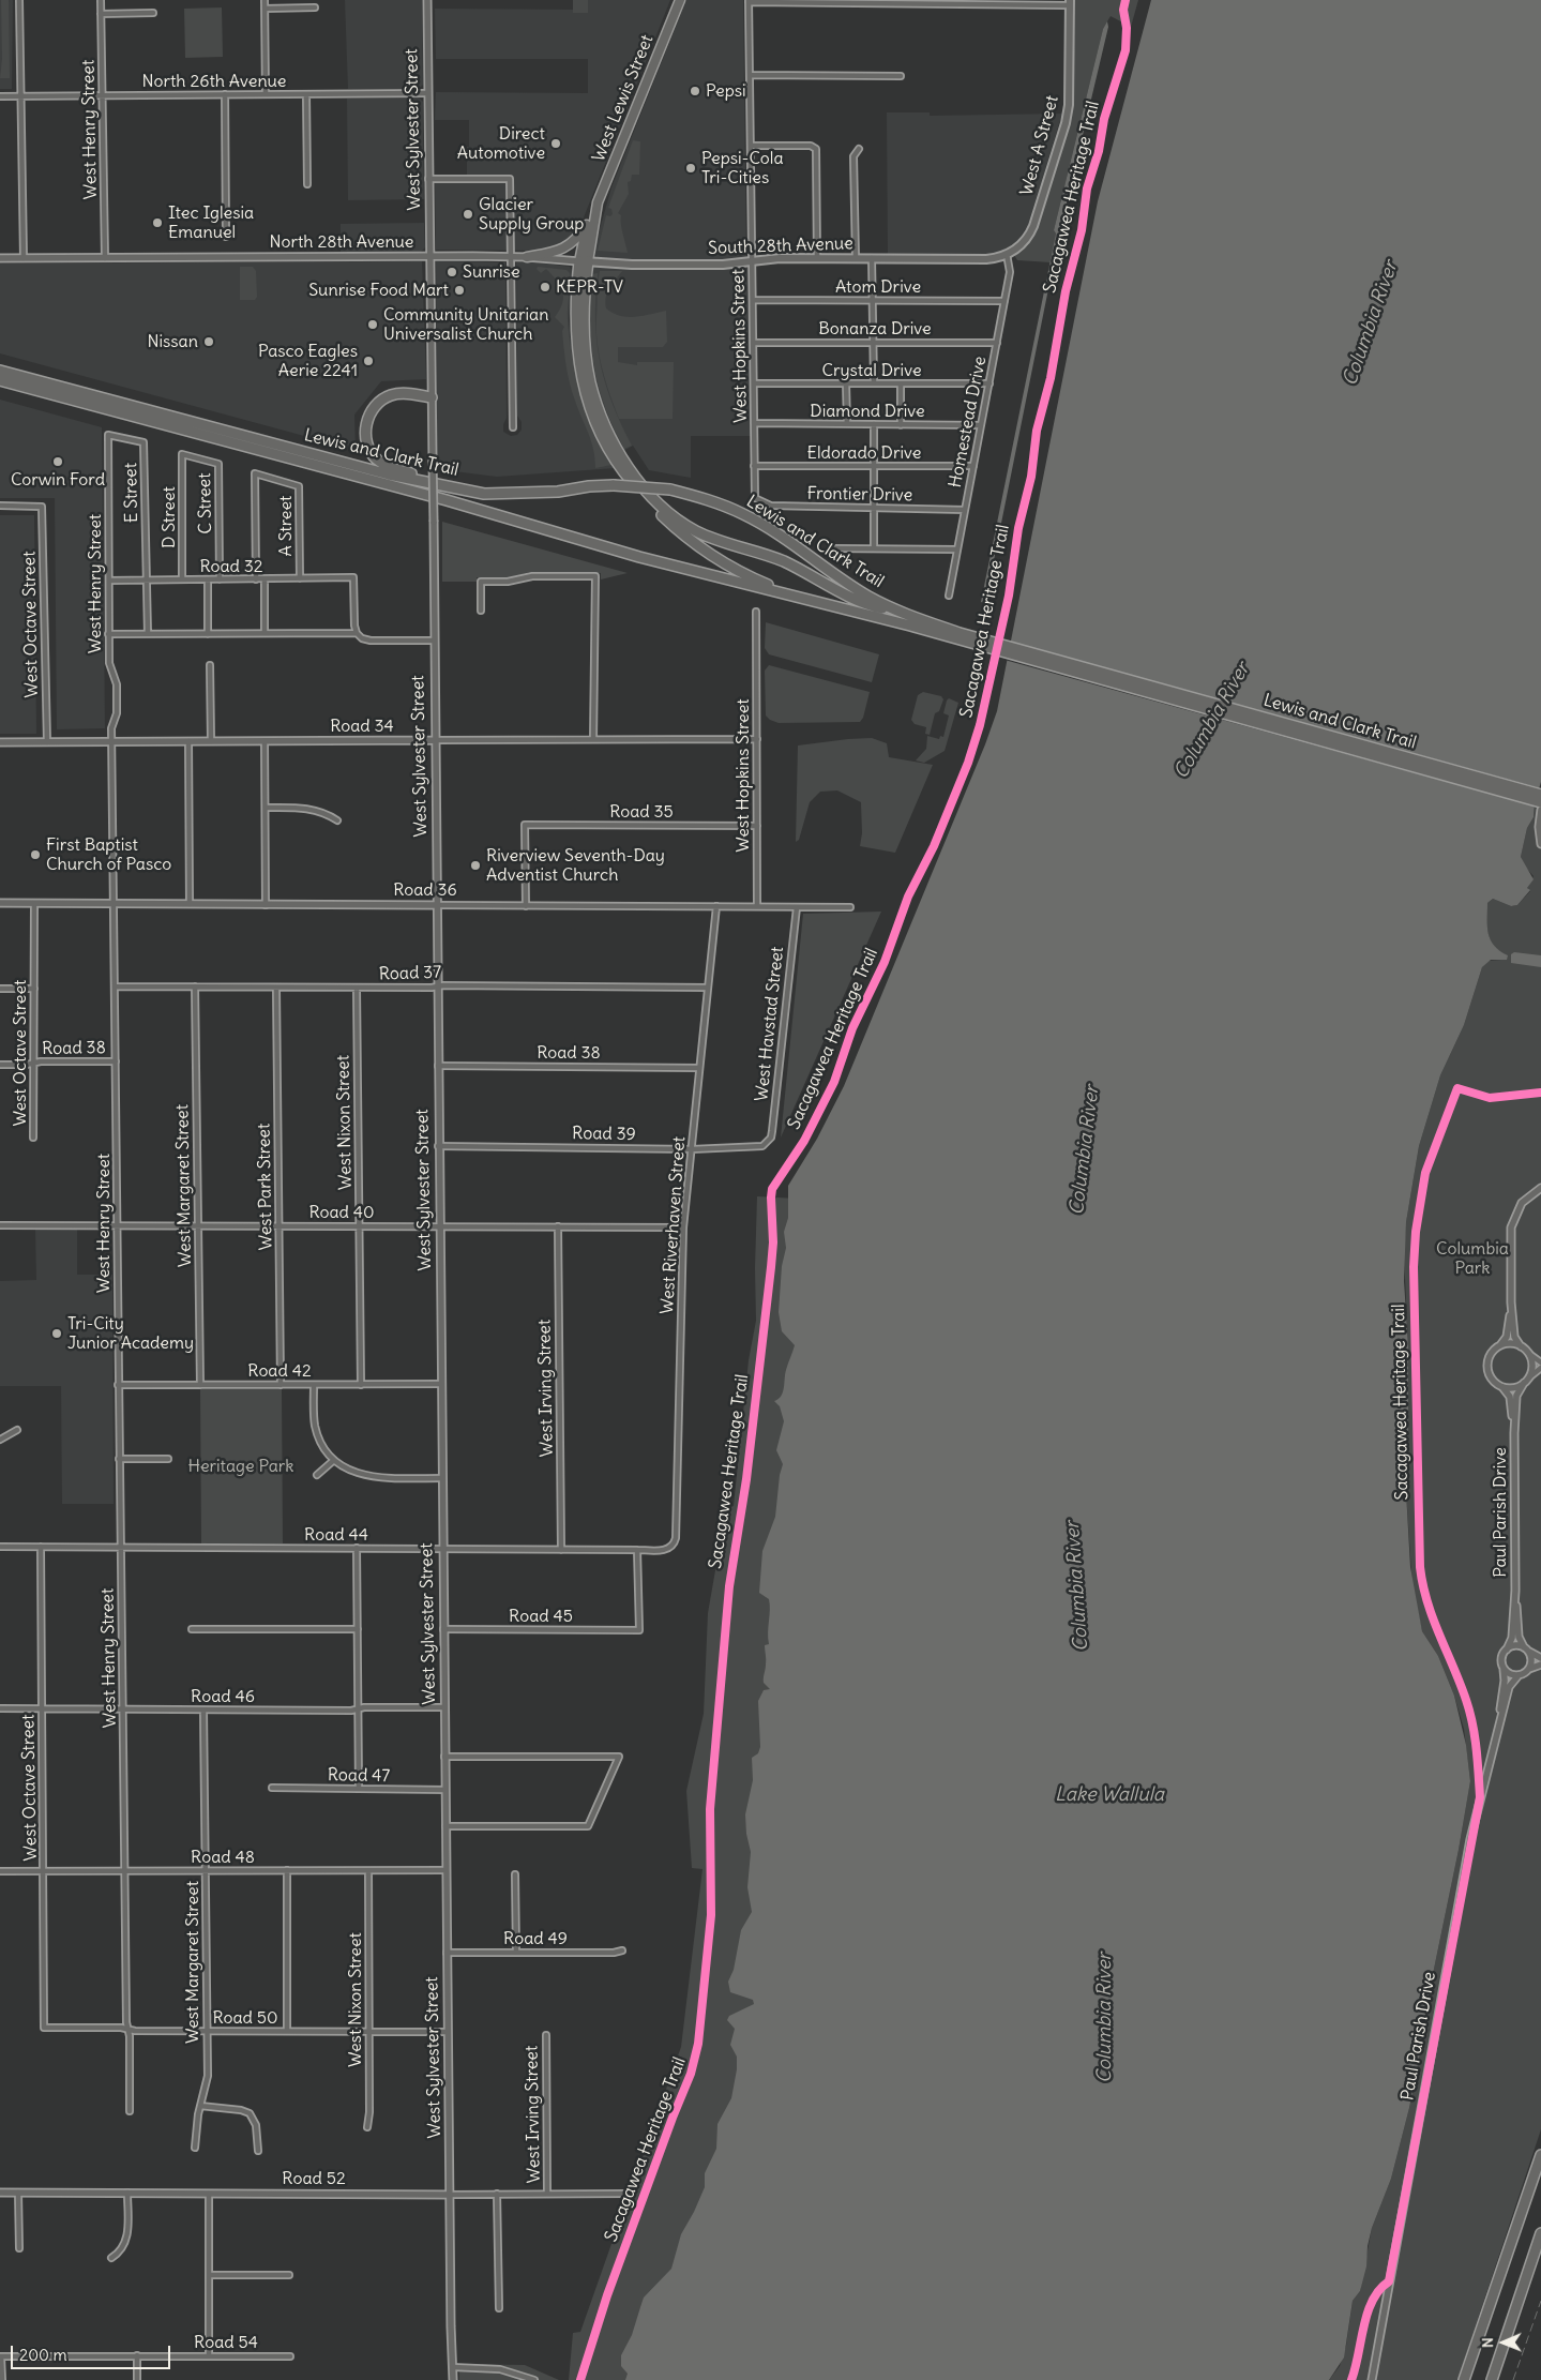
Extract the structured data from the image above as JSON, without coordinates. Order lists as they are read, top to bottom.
{
  "streets": {
    "highway": ["Lewis and Clark Trail"],
    "main road": ["West Lewis Street", "West A Street", "South 28th Avenue"],
    "street": [
      "North 26th Avenue",
      "West Henry Street",
      "West Sylvester Street",
      "North 28th Avenue",
      "Atom Drive",
      "Bonanza Drive",
      "West Hopkins Street",
      "Crystal Drive",
      "Diamond Drive",
      "Homestead Drive",
      "Eldorado Drive",
      "E Street",
      "Frontier Drive",
      "C Street",
      "D Street",
      "A Street",
      "Road 32",
      "West Octave Street",
      "Road 34",
      "Road 35",
      "Road 36",
      "Road 37",
      "West Havstad Street",
      "Road 38",
      "West Nixon Street",
      "Road 39",
      "West Margaret Street",
      "West Park Street",
      "Road 40",
      "West Riverhaven Street",
      "Road 42",
      "West Irving Street",
      "Paul Parish Drive",
      "Road 44",
      "Road 45",
      "Road 46",
      "Road 47",
      "Road 48",
      "Road 49",
      "Road 50",
      "Road 52",
      "Road 54"
    ],
    "cycle path": ["Sacagawea Heritage Trail"]
  },
  "crossings": [
    ["North 26th Avenue", "West Henry Street"],
    ["North 26th Avenue", "West Sylvester Street"],
    ["West Lewis Street", "North 28th Avenue"],
    ["West Lewis Street", "South 28th Avenue"],
    ["West Henry Street", "North 28th Avenue"],
    ["West Henry Street", "E Street"],
    ["West Henry Street", "Road 32"],
    ["West Henry Street", "Road 34"],
    ["West Henry Street", "Road 36"],
    ["West Henry Street", "Road 37"],
    ["West Henry Street", "Road 38"],
    ["West Henry Street", "Road 40"],
    ["West Henry Street", "Road 42"],
    ["West Henry Street", "Road 44"],
    ["West Henry Street", "Road 46"],
    ["West Henry Street", "Road 48"],
    ["West Henry Street", "Road 50"],
    ["West Sylvester Street", "North 28th Avenue"],
    ["West Sylvester Street", "Road 34"],
    ["West Sylvester Street", "Road 36"],
    ["West Sylvester Street", "Road 37"],
    ["West Sylvester Street", "Road 38"],
    ["West Sylvester Street", "Road 39"],
    ["West Sylvester Street", "Road 40"],
    ["West Sylvester Street", "Road 42"],
    ["West Sylvester Street", "Road 44"],
    ["West Sylvester Street", "Road 45"],
    ["West Sylvester Street", "Road 46"],
    ["West Sylvester Street", "Road 47"],
    ["West Sylvester Street", "Road 48"],
    ["West Sylvester Street", "Road 49"],
    ["West Sylvester Street", "Road 50"],
    ["West Sylvester Street", "Road 52"],
    ["West A Street", "South 28th Avenue"],
    ["West A Street", "Homestead Drive"],
    ["North 28th Avenue", "South 28th Avenue"],
    ["South 28th Avenue", "West Hopkins Street"],
    ["South 28th Avenue", "Homestead Drive"],
    ["Atom Drive", "West Hopkins Street"],
    ["Atom Drive", "Homestead Drive"],
    ["Bonanza Drive", "West Hopkins Street"],
    ["Bonanza Drive", "Homestead Drive"],
    ["West Hopkins Street", "Crystal Drive"],
    ["West Hopkins Street", "Diamond Drive"],
    ["West Hopkins Street", "Eldorado Drive"],
    ["West Hopkins Street", "Frontier Drive"],
    ["West Hopkins Street", "Road 34"],
    ["West Hopkins Street", "Road 35"],
    ["West Hopkins Street", "Road 36"],
    ["Crystal Drive", "Homestead Drive"],
    ["Diamond Drive", "Homestead Drive"],
    ["Homestead Drive", "Eldorado Drive"],
    ["Homestead Drive", "Frontier Drive"],
    ["E Street", "Road 32"],
    ["C Street", "D Street"],
    ["C Street", "Road 32"],
    ["D Street", "Road 32"],
    ["A Street", "Road 32"],
    ["West Octave Street", "Road 34"],
    ["West Octave Street", "Road 36"],
    ["West Octave Street", "Road 38"],
    ["West Octave Street", "Road 44"],
    ["West Octave Street", "Road 46"],
    ["West Octave Street", "Road 48"],
    ["West Octave Street", "Road 50"],
    ["Road 35", "Road 36"],
    ["Road 36", "West Havstad Street"],
    ["Road 36", "West Riverhaven Street"],
    ["Road 37", "West Nixon Street"],
    ["Road 37", "West Margaret Street"],
    ["Road 37", "West Park Street"],
    ["Road 37", "West Riverhaven Street"],
    ["West Havstad Street", "Road 39"],
    ["Road 38", "West Riverhaven Street"],
    ["West Nixon Street", "Road 40"],
    ["West Nixon Street", "Road 42"],
    ["West Nixon Street", "Road 48"],
    ["West Nixon Street", "Road 50"],
    ["Road 39", "West Riverhaven Street"],
    ["West Margaret Street", "Road 40"],
    ["West Margaret Street", "Road 42"],
    ["West Margaret Street", "Road 46"],
    ["West Margaret Street", "Road 48"],
    ["West Margaret Street", "Road 50"],
    ["West Park Street", "Road 40"],
    ["West Park Street", "Road 42"],
    ["Road 40", "West Riverhaven Street"],
    ["Road 40", "West Irving Street"],
    ["West Riverhaven Street", "Road 44"],
    ["West Irving Street", "Road 44"],
    ["West Irving Street", "Road 52"],
    ["Road 44", "Road 45"]
  ],
  "water": ["Columbia River", "Lake Wallula"],
  "parks": ["Columbia Park", "Heritage Park"],
  "places": [
    "Pepsi",
    "Direct Automotive",
    "Pepsi-Cola Tri-Cities",
    "Glacier Supply Group",
    "Itec Iglesia Emanuel",
    "Sunrise",
    "KEPR-TV",
    "Sunrise Food Mart",
    "Community Unitarian Universalist Church",
    "Nissan",
    "Pasco Eagles Aerie 2241",
    "Corwin Ford",
    "First Baptist Church of Pasco",
    "Riverview Seventh-Day Adventist Church",
    "Tri-City Junior Academy"
  ],
  "scale_bar": "200 m",
  "north": "left"
}
